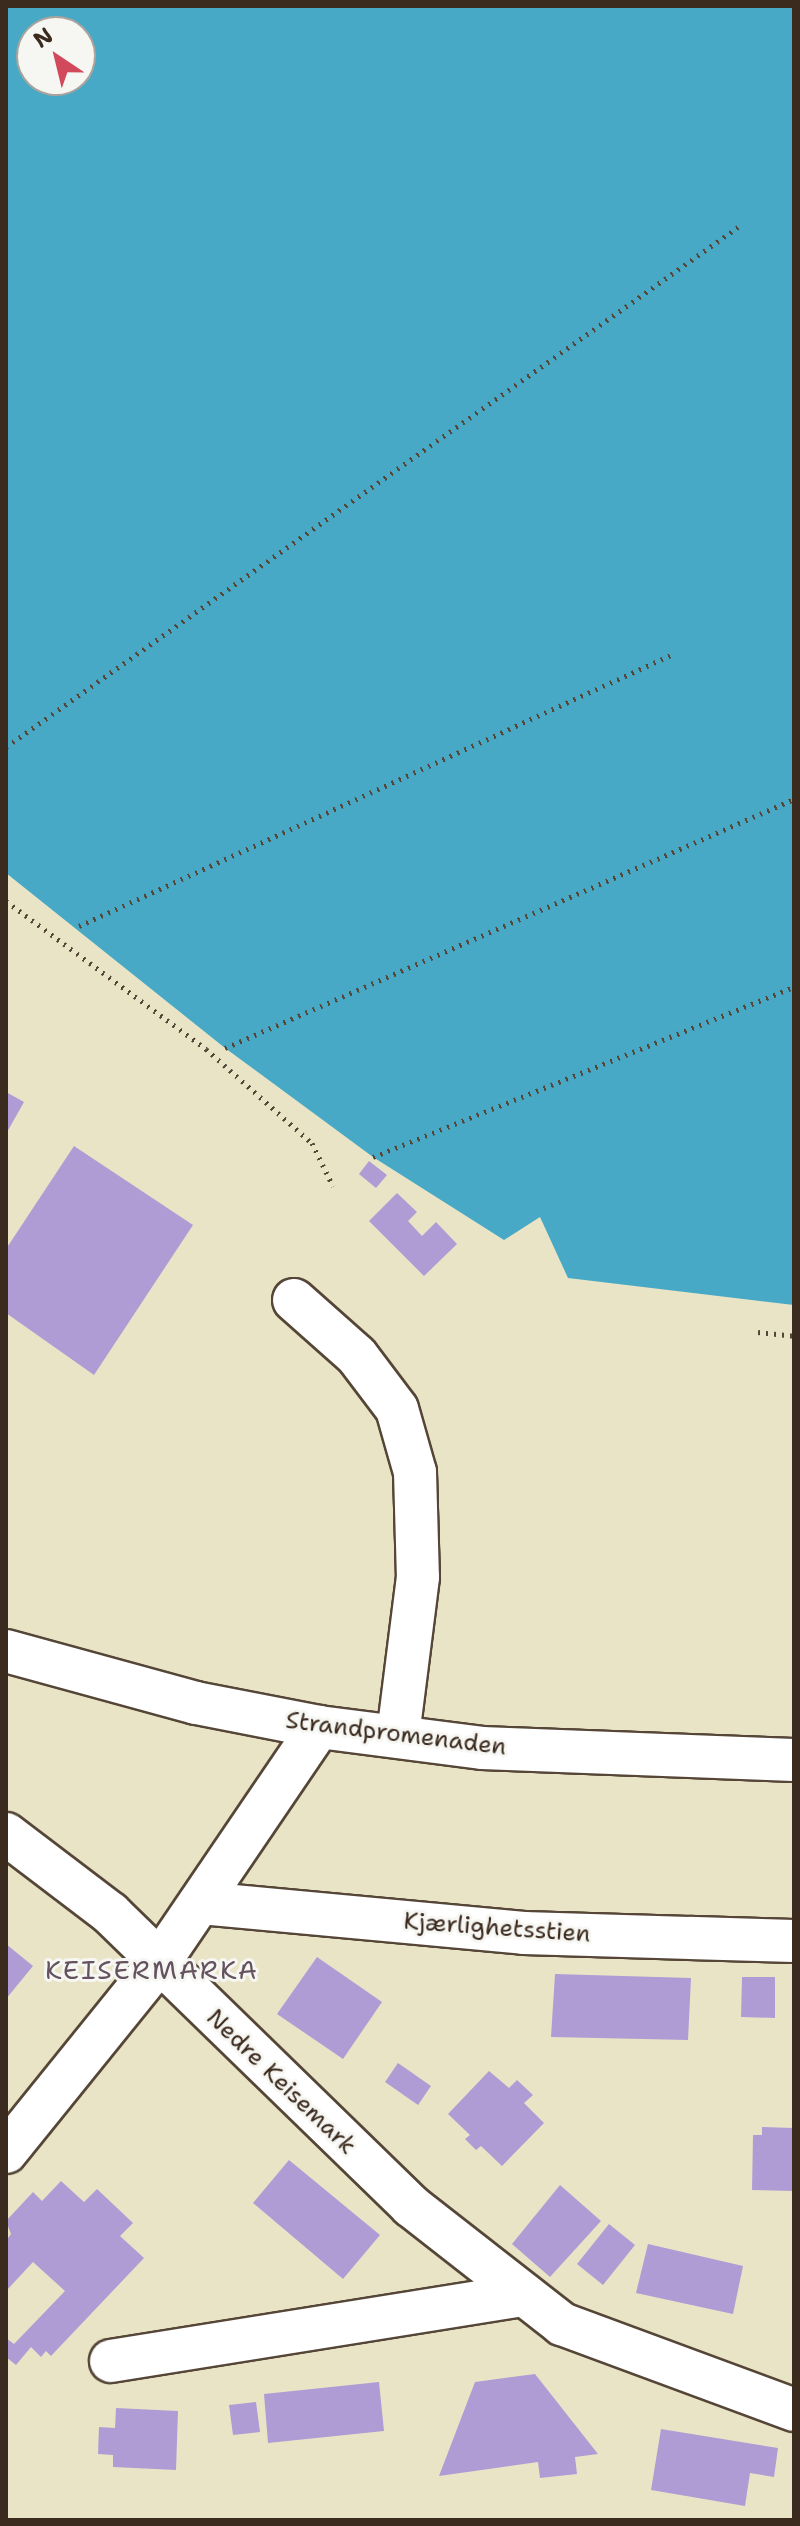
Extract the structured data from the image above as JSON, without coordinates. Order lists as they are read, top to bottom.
{
  "streets": {
    "street": ["Strandpromenaden", "Kjærlighetsstien", "Nedre Keisemark"]
  },
  "districts": ["KEISERMARKA"],
  "north": "top left"
}
